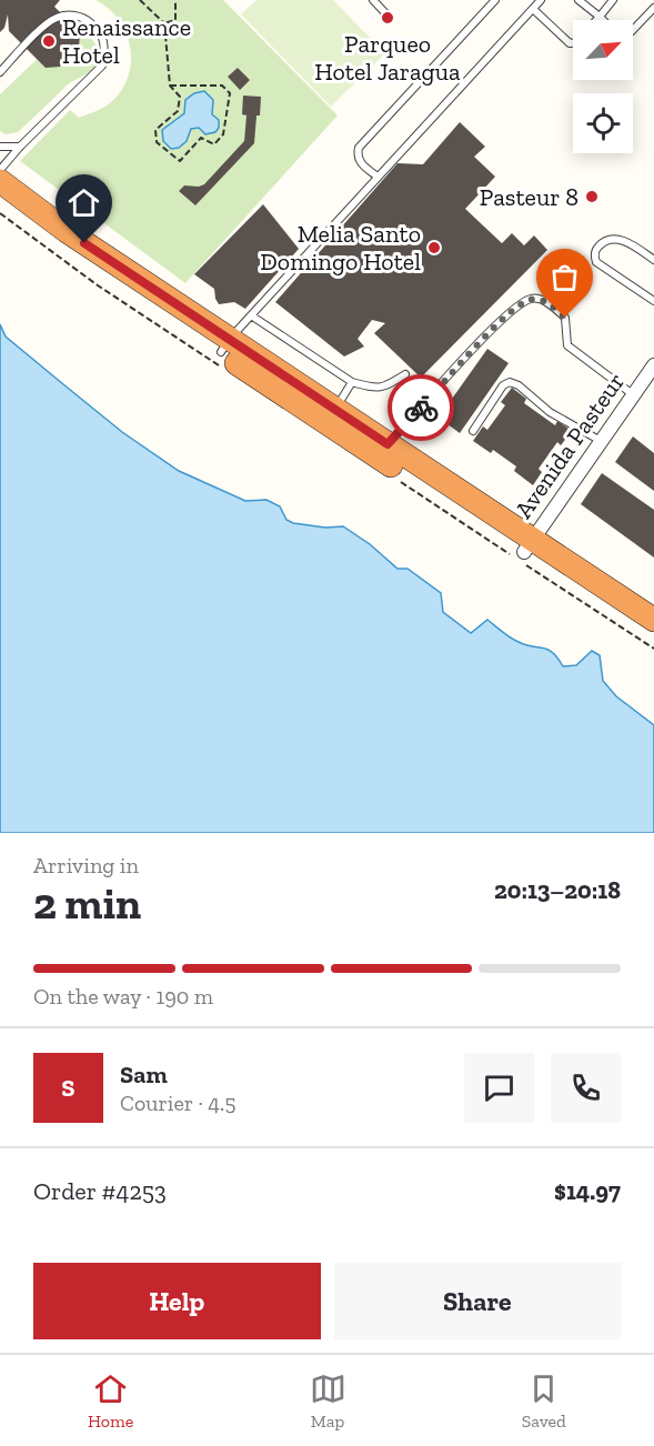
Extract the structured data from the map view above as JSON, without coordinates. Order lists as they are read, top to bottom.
{
  "streets": {
    "street": ["Avenida Pasteur"]
  },
  "places": [
    "Parqueo Hotel Jaragua",
    "Renaissance Hotel",
    "Pasteur 8",
    "Melia Santo Domingo Hotel"
  ],
  "north": "top right",
  "page": {
    "heading": ["2 min", "Arriving in", "20:13–20:18"],
    "panel": [
      "Sam",
      "Courier · 4.5",
      "Order #4253",
      "$14.97"
    ],
    "bar": "On the way · 190 m",
    "round": "S",
    "buttons": ["Help", "Share"],
    "tabs": ["Home", "Map", "Saved"]
  }
}
